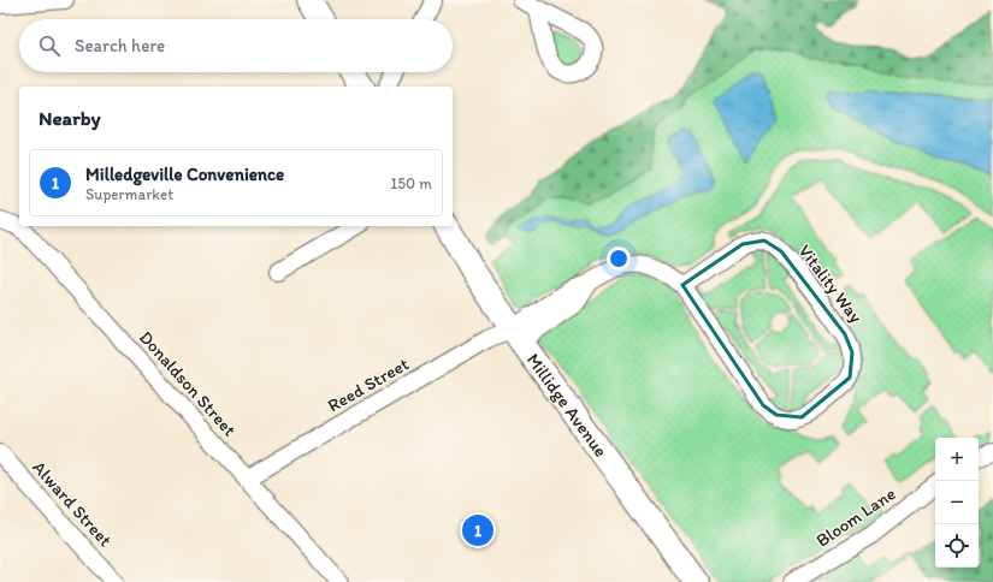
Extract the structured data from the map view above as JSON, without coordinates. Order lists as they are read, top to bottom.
{
  "streets": {
    "street": [
      "Vitality Way",
      "Donaldson Street",
      "Reed Street",
      "Millidge Avenue",
      "Alward Street",
      "Bloom Lane"
    ]
  },
  "crossings": [
    ["Vitality Way", "Reed Street"],
    ["Vitality Way", "Millidge Avenue"],
    ["Donaldson Street", "Reed Street"],
    ["Reed Street", "Millidge Avenue"]
  ],
  "page": {
    "search": "Search here",
    "heading": "Nearby",
    "list": [
      {
        "mark": "1",
        "name": "Milledgeville Convenience",
        "note": "Supermarket",
        "value": "150 m"
      }
    ],
    "map_buttons": ["+", "−"],
    "pins": "1"
  }
}
